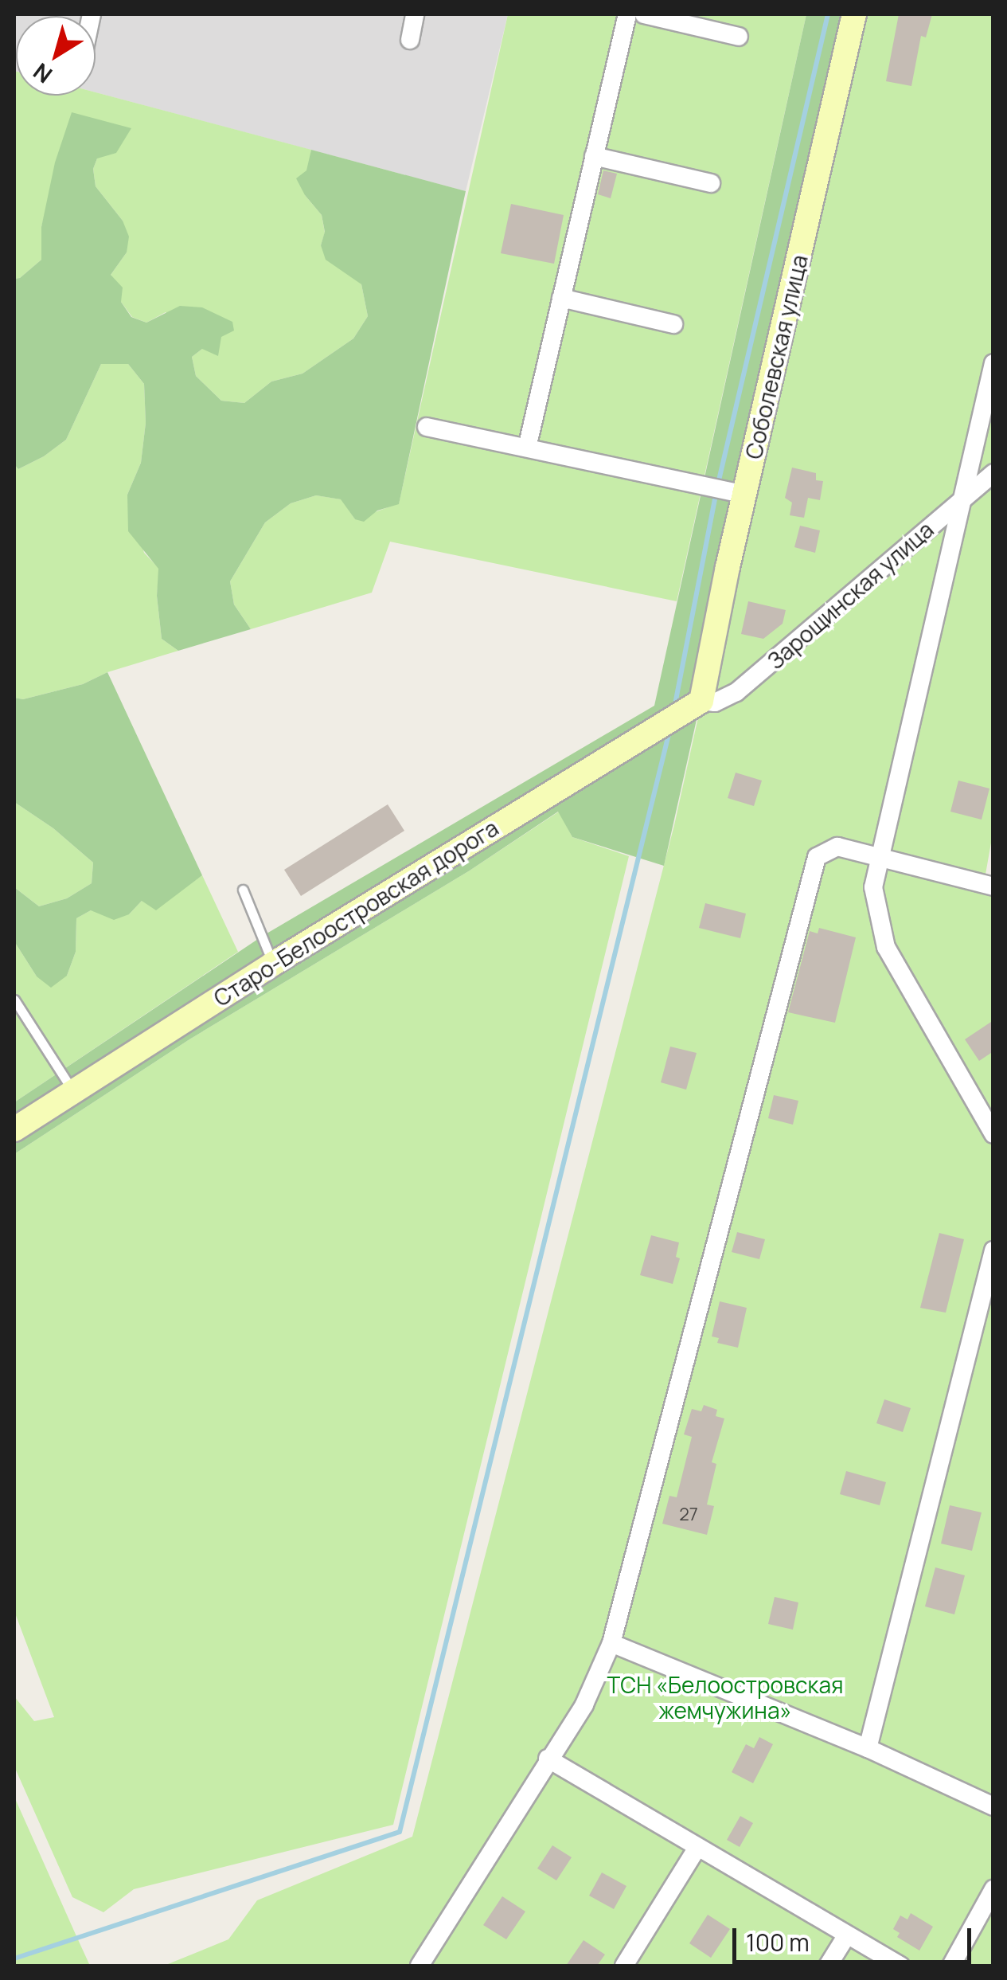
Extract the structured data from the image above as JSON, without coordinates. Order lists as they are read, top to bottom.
{
  "streets": {
    "street": ["Соболевская улица", "Зарощинская улица", "Старо-Белоостровская дорога"]
  },
  "crossings": [
    ["Соболевская улица", "Зарощинская улица"],
    ["Соболевская улица", "Старо-Белоостровская дорога"],
    ["Зарощинская улица", "Старо-Белоостровская дорога"]
  ],
  "parks": ["ТСН «Белоостровская жемчужина»"],
  "house_numbers": ["27"],
  "scale_bar": "100 m",
  "north": "bottom left"
}
